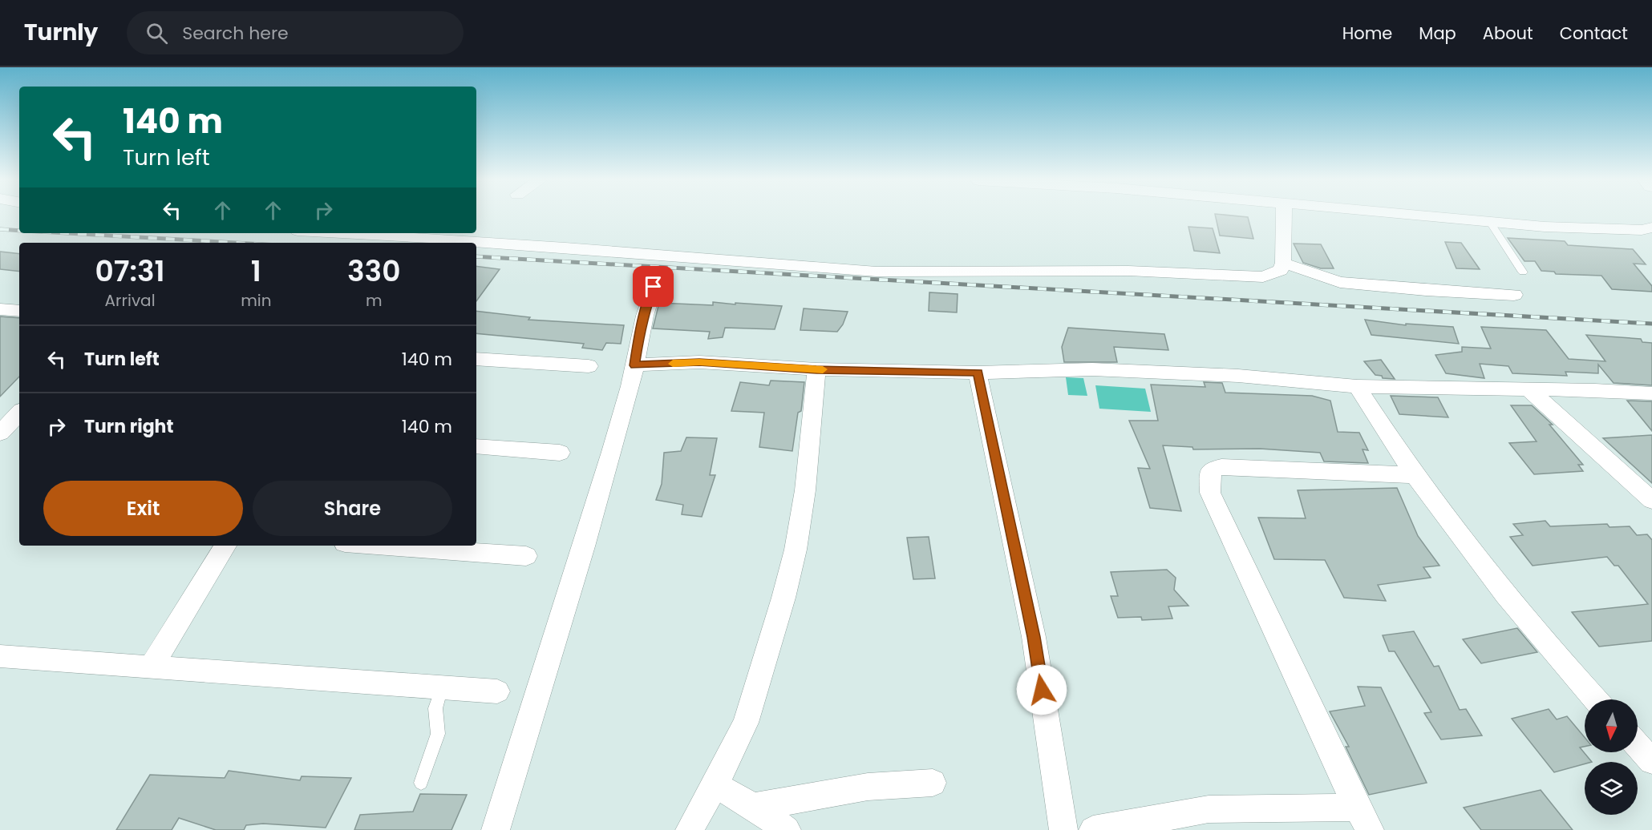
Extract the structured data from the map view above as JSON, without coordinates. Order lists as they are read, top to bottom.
{
  "north": "bottom",
  "page": {
    "header": "Turnly",
    "search": "Search here",
    "nav": [
      "Home",
      "Map",
      "About",
      "Contact"
    ],
    "turn": ["140 m", "Turn left"],
    "eta": [
      "07:31",
      "Arrival",
      "1",
      "min",
      "330",
      "m"
    ],
    "list": [
      {
        "name": "Turn left",
        "value": "140 m"
      },
      {
        "name": "Turn right",
        "value": "140 m"
      }
    ],
    "buttons": ["Exit", "Share"]
  }
}
